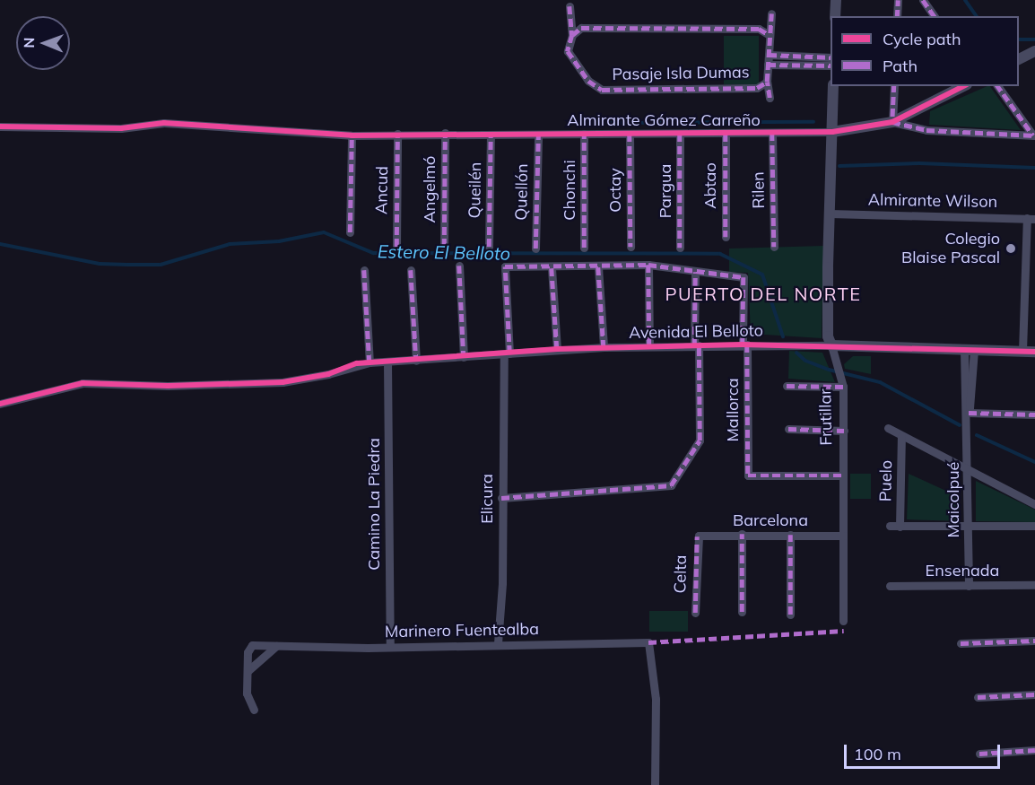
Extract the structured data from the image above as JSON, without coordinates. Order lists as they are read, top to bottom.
{
  "streets": {
    "street": [
      "Pasaje Isla Dumas",
      "Almirante Gómez Carreño",
      "Abtao",
      "Angelmó",
      "Ancud",
      "Queilén",
      "Chonchi",
      "Octay",
      "Rilen",
      "Pargua",
      "Quellón",
      "Almirante Wilson",
      "Avenida El Belloto",
      "Mallorca",
      "Frutillar",
      "Puelo",
      "Elicura",
      "Maicolpué",
      "Camino La Piedra",
      "Barcelona",
      "Ensenada",
      "Celta",
      "Marinero Fuentealba"
    ]
  },
  "crossings": [
    ["Almirante Gómez Carreño", "Abtao"],
    ["Almirante Gómez Carreño", "Angelmó"],
    ["Almirante Gómez Carreño", "Ancud"],
    ["Almirante Gómez Carreño", "Queilén"],
    ["Almirante Gómez Carreño", "Chonchi"],
    ["Almirante Gómez Carreño", "Octay"],
    ["Almirante Gómez Carreño", "Rilen"],
    ["Almirante Gómez Carreño", "Pargua"],
    ["Almirante Gómez Carreño", "Quellón"],
    ["Almirante Gómez Carreño", "Frutillar"],
    ["Almirante Wilson", "Frutillar"],
    ["Avenida El Belloto", "Mallorca"],
    ["Avenida El Belloto", "Frutillar"],
    ["Avenida El Belloto", "Elicura"],
    ["Avenida El Belloto", "Maicolpué"],
    ["Avenida El Belloto", "Camino La Piedra"],
    ["Mallorca", "Frutillar"],
    ["Frutillar", "Barcelona"],
    ["Elicura", "Marinero Fuentealba"],
    ["Maicolpué", "Ensenada"],
    ["Camino La Piedra", "Marinero Fuentealba"],
    ["Barcelona", "Celta"]
  ],
  "districts": ["PUERTO DEL NORTE"],
  "water": ["Estero El Belloto"],
  "places": ["Colegio Blaise Pascal"],
  "legend": ["Cycle path", "Path"],
  "scale_bar": "100 m",
  "north": "left"
}
